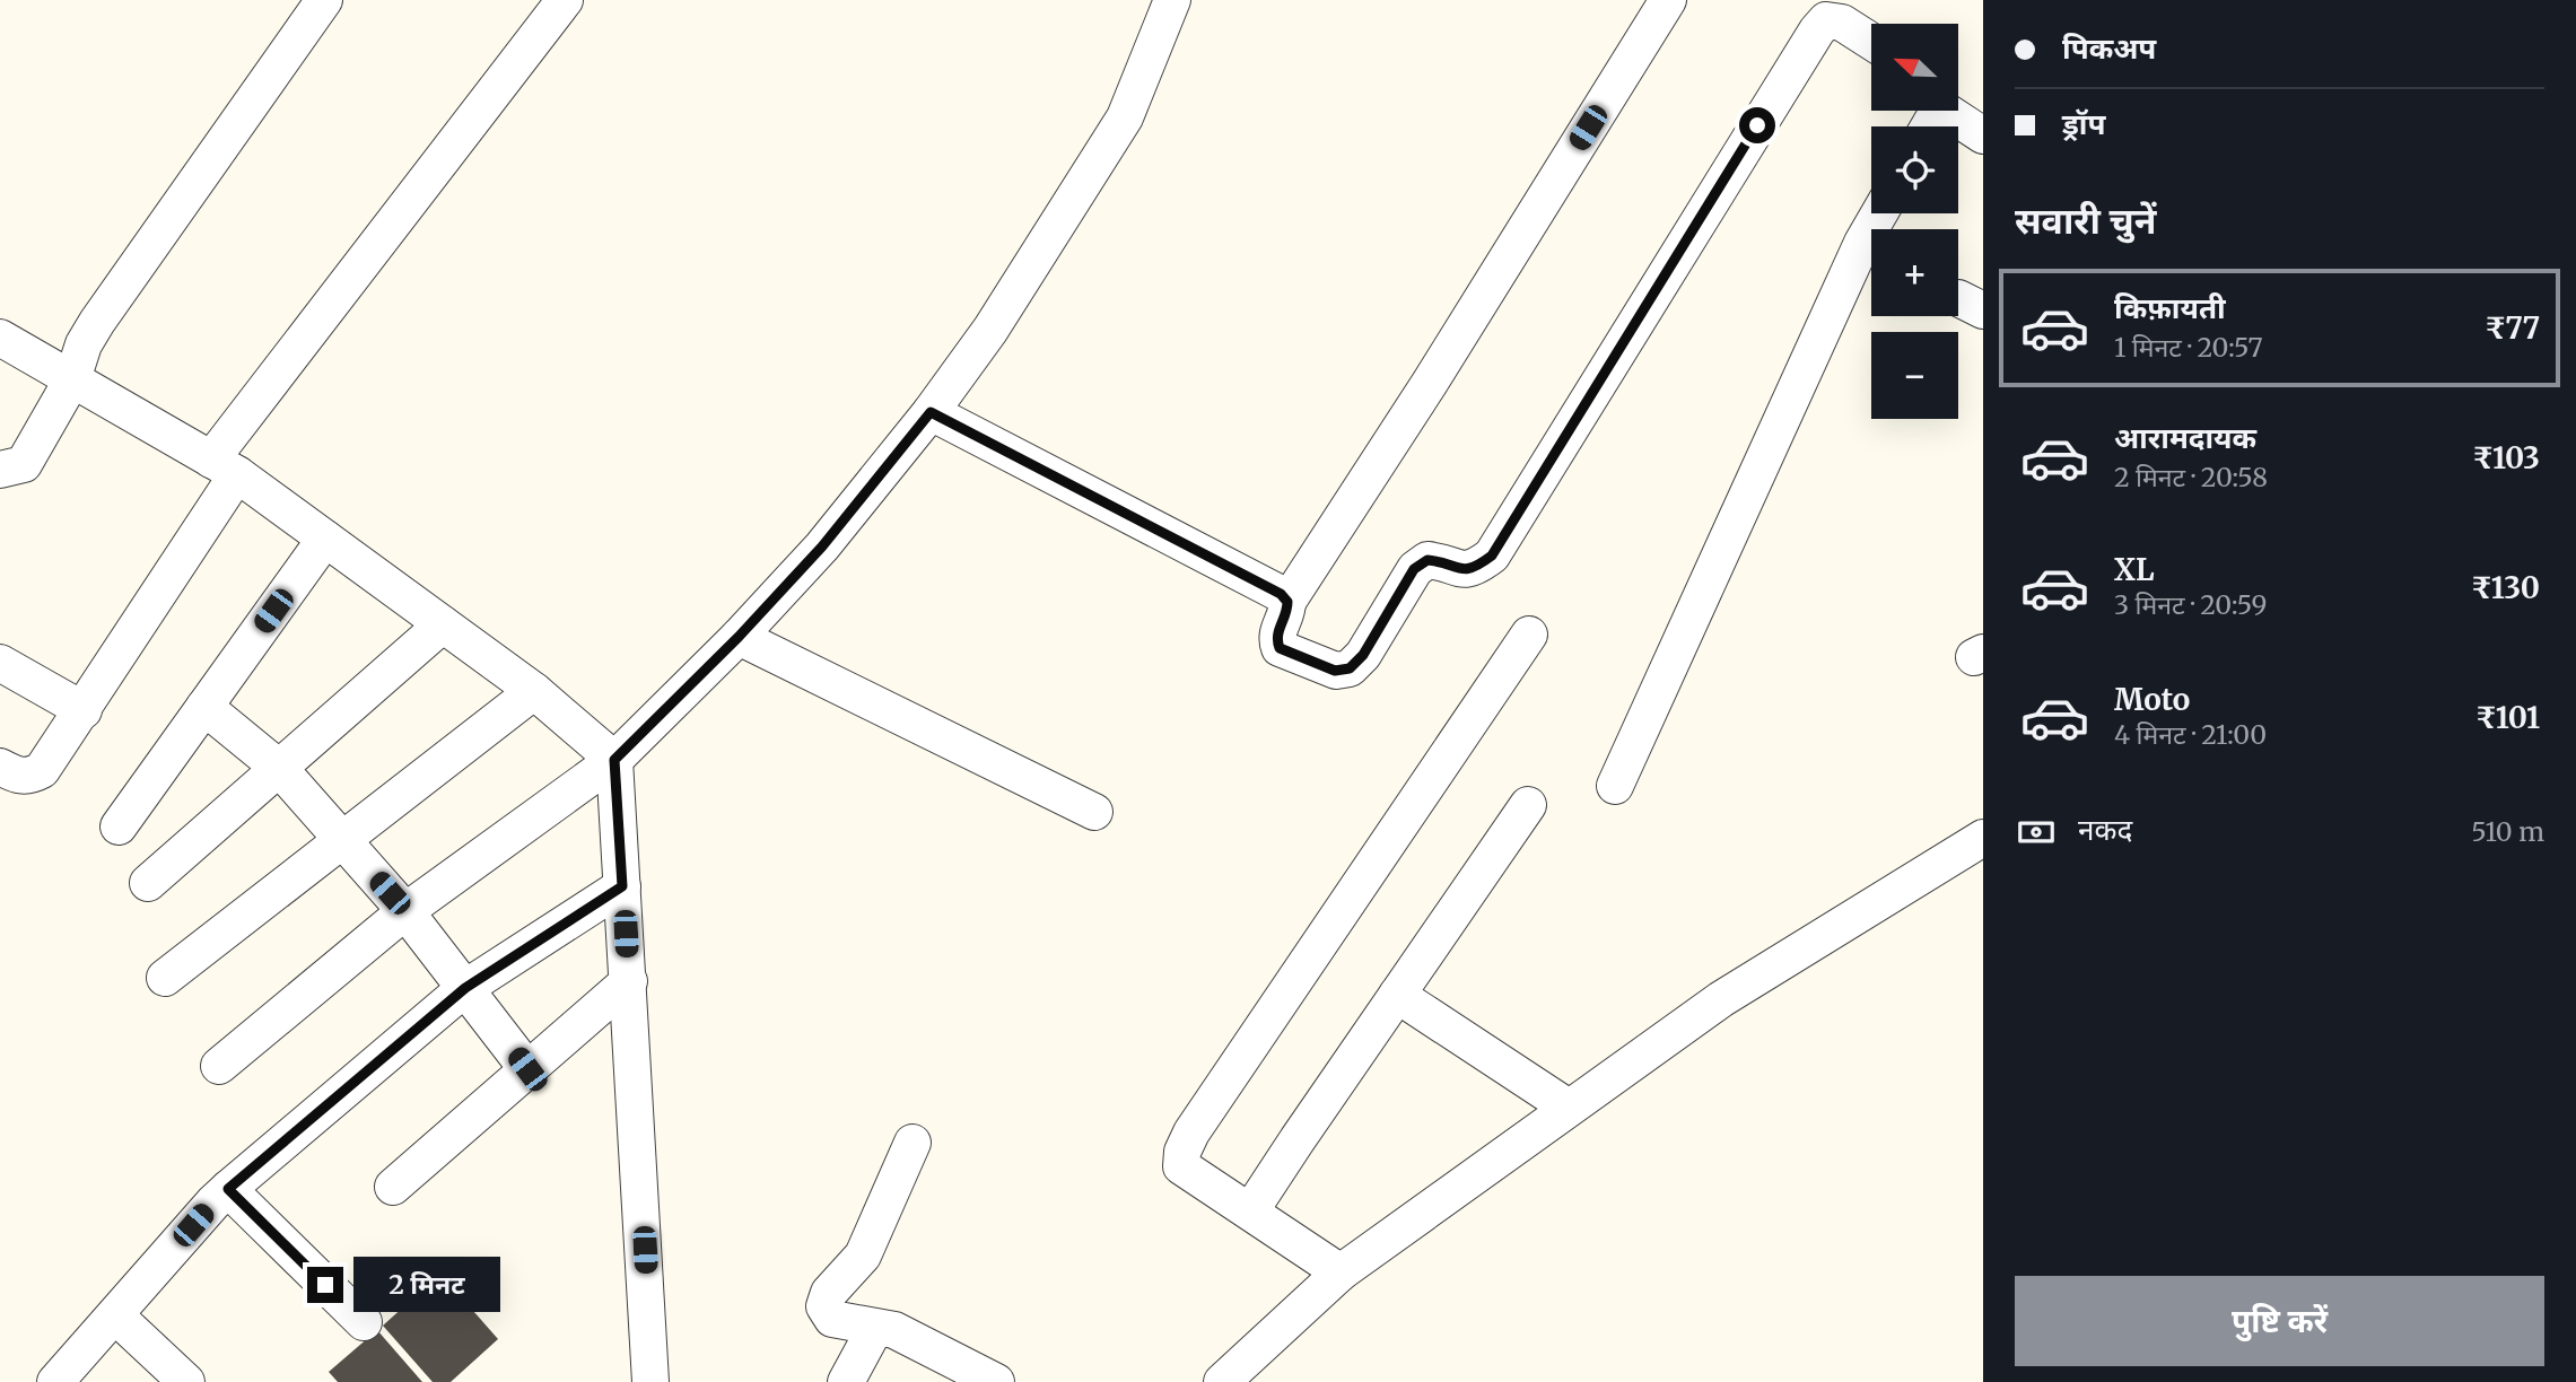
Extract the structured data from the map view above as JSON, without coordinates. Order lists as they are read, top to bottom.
{
  "north": "top left",
  "page": {
    "banner": ["पिकअप", "ड्रॉप"],
    "map_buttons": ["+", "−"],
    "heading": "सवारी चुनें",
    "list": [
      {
        "name": "किफ़ायती",
        "note": "1 मिनट · 20:57",
        "value": "₹77"
      },
      {
        "name": "आरामदायक",
        "note": "2 मिनट · 20:58",
        "value": "₹103"
      },
      {
        "name": "XL",
        "note": "3 मिनट · 20:59",
        "value": "₹130"
      },
      {
        "name": "Moto",
        "note": "4 मिनट · 21:00",
        "value": "₹101"
      }
    ],
    "pay": ["नकद", "510 m"],
    "bubble": "2 मिनट",
    "buttons": "पुष्टि करें"
  }
}
